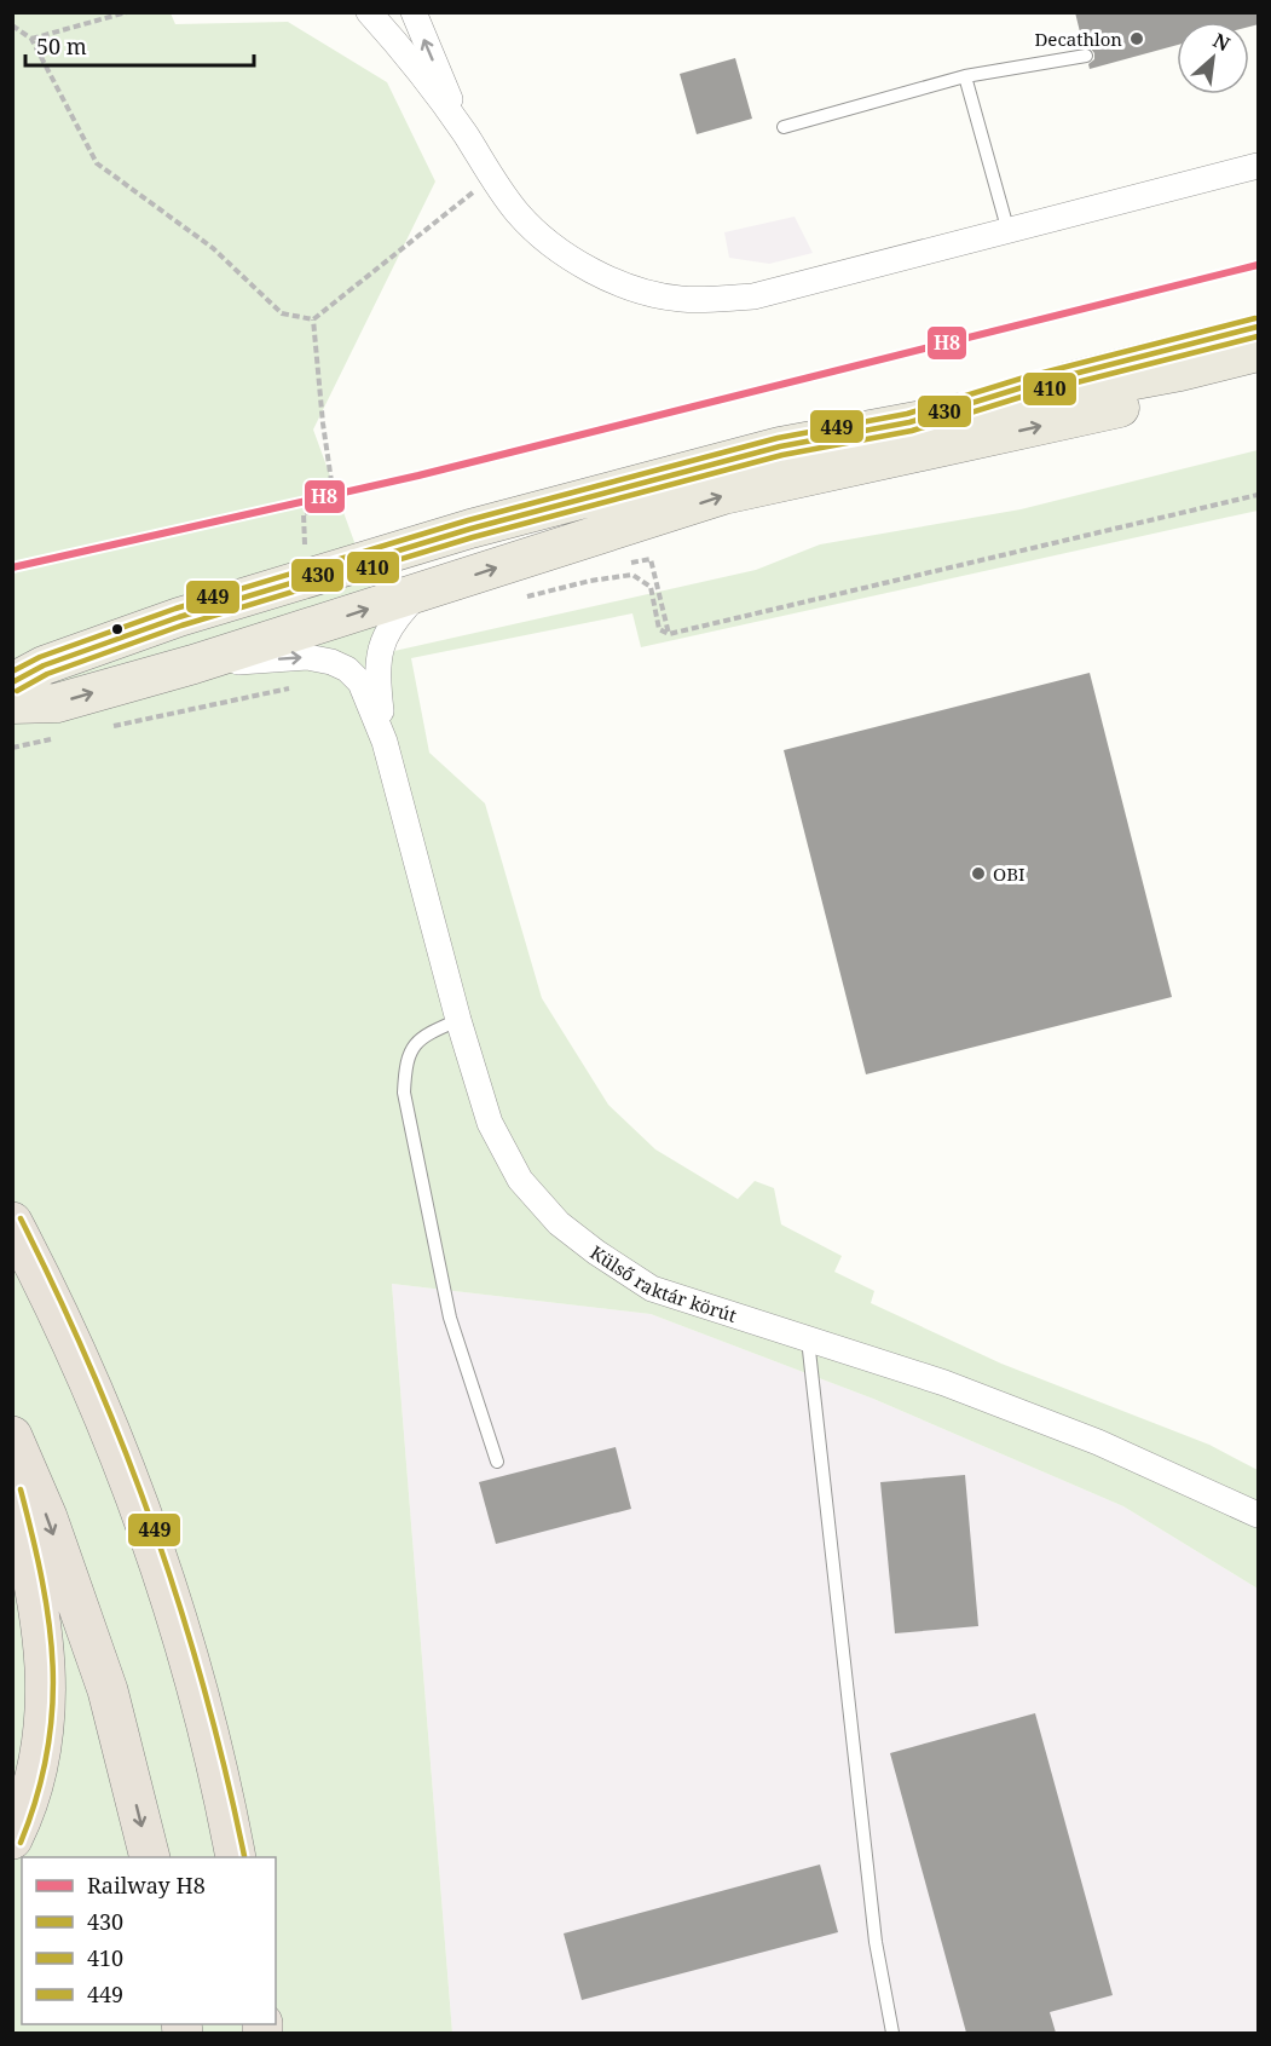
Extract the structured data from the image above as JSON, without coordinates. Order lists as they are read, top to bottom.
{
  "streets": {
    "street": ["Külső raktár körút"]
  },
  "places": ["Decathlon", "OBI"],
  "lines": [
    "rail line H8",
    "transit line 449",
    "transit line 430",
    "transit line 410"
  ],
  "legend": [
    "Railway H8",
    "430",
    "410",
    "449"
  ],
  "scale_bar": "50 m",
  "north": "top right"
}
